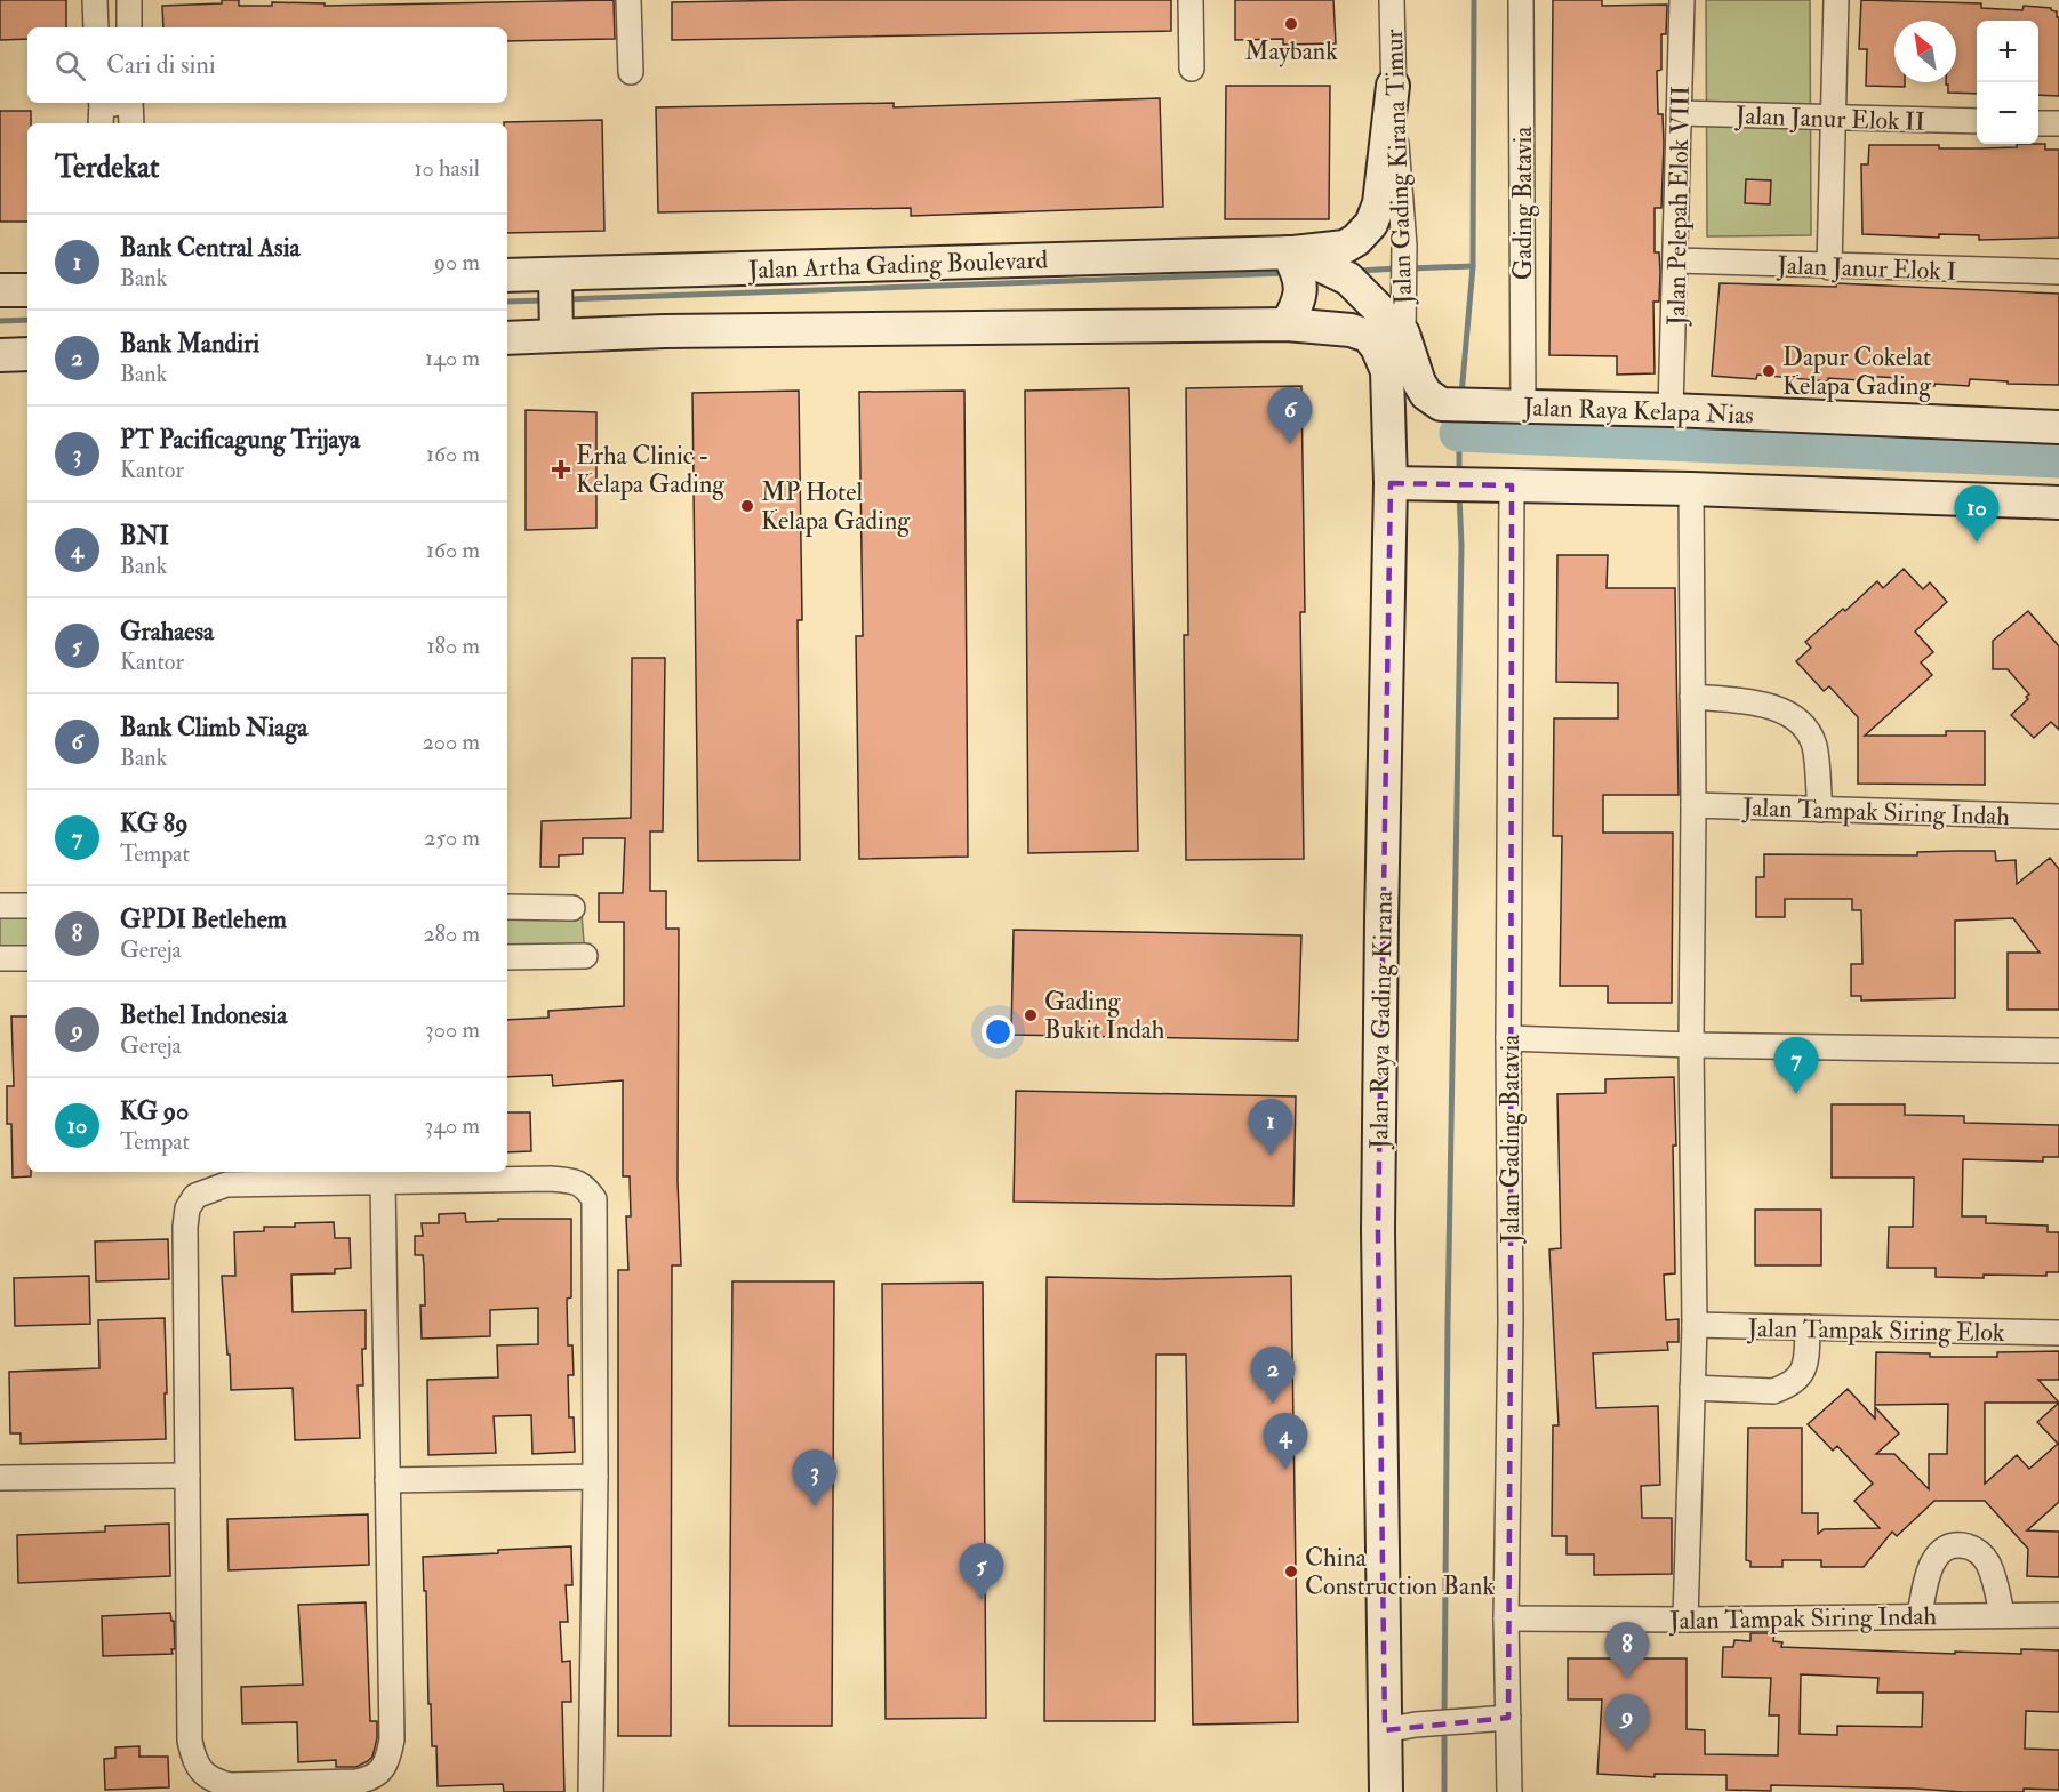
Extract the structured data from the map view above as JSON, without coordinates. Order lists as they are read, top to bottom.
{
  "streets": {
    "main road": ["Jalan Artha Gading Boulevard", "Jalan Raya Kelapa Nias", "Jalan Raya Gading Kirana"],
    "street": [
      "Jalan Janur Elok II",
      "Jalan Gading Kirana Timur",
      "Gading Batavia",
      "Jalan Pelepah Elok VIII",
      "Jalan Janur Elok I",
      "Jalan Tampak Siring Indah",
      "Jalan Gading Batavia",
      "Jalan Tampak Siring Elok"
    ]
  },
  "crossings": [
    ["Jalan Janur Elok II", "Jalan Pelepah Elok VIII"],
    ["Jalan Gading Kirana Timur", "Jalan Artha Gading Boulevard"],
    ["Jalan Gading Kirana Timur", "Jalan Raya Kelapa Nias"],
    ["Gading Batavia", "Jalan Raya Kelapa Nias"],
    ["Jalan Pelepah Elok VIII", "Jalan Janur Elok I"],
    ["Jalan Pelepah Elok VIII", "Jalan Raya Kelapa Nias"],
    ["Jalan Artha Gading Boulevard", "Jalan Raya Kelapa Nias"],
    ["Jalan Tampak Siring Indah", "Jalan Gading Batavia"]
  ],
  "places": {
    "other": [
      "Maybank",
      "Dapur Cokelat Kelapa Gading",
      "MP Hotel Kelapa Gading",
      "Gading Bukit Indah",
      "China Construction Bank"
    ],
    "health": ["Erha Clinic - Kelapa Gading"]
  },
  "north": "top left",
  "page": {
    "map_buttons": ["+", "−"],
    "search": "Cari di sini",
    "heading": ["Terdekat", "10 hasil"],
    "list": [
      {
        "mark": "1",
        "name": "Bank Central Asia",
        "note": "Bank",
        "value": "90 m"
      },
      {
        "mark": "2",
        "name": "Bank Mandiri",
        "note": "Bank",
        "value": "140 m"
      },
      {
        "mark": "3",
        "name": "PT Pacificagung Trijaya",
        "note": "Kantor",
        "value": "160 m"
      },
      {
        "mark": "4",
        "name": "BNI",
        "note": "Bank",
        "value": "160 m"
      },
      {
        "mark": "5",
        "name": "Grahaesa",
        "note": "Kantor",
        "value": "180 m"
      },
      {
        "mark": "6",
        "name": "Bank Climb Niaga",
        "note": "Bank",
        "value": "200 m"
      },
      {
        "mark": "7",
        "name": "KG 89",
        "note": "Tempat",
        "value": "250 m"
      },
      {
        "mark": "8",
        "name": "GPDI Betlehem",
        "note": "Gereja",
        "value": "280 m"
      },
      {
        "mark": "9",
        "name": "Bethel Indonesia",
        "note": "Gereja",
        "value": "300 m"
      },
      {
        "mark": "10",
        "name": "KG 90",
        "note": "Tempat",
        "value": "340 m"
      }
    ],
    "pins": [
      "6",
      "10",
      "7",
      "1",
      "2",
      "4",
      "3",
      "5",
      "8",
      "9"
    ]
  }
}
